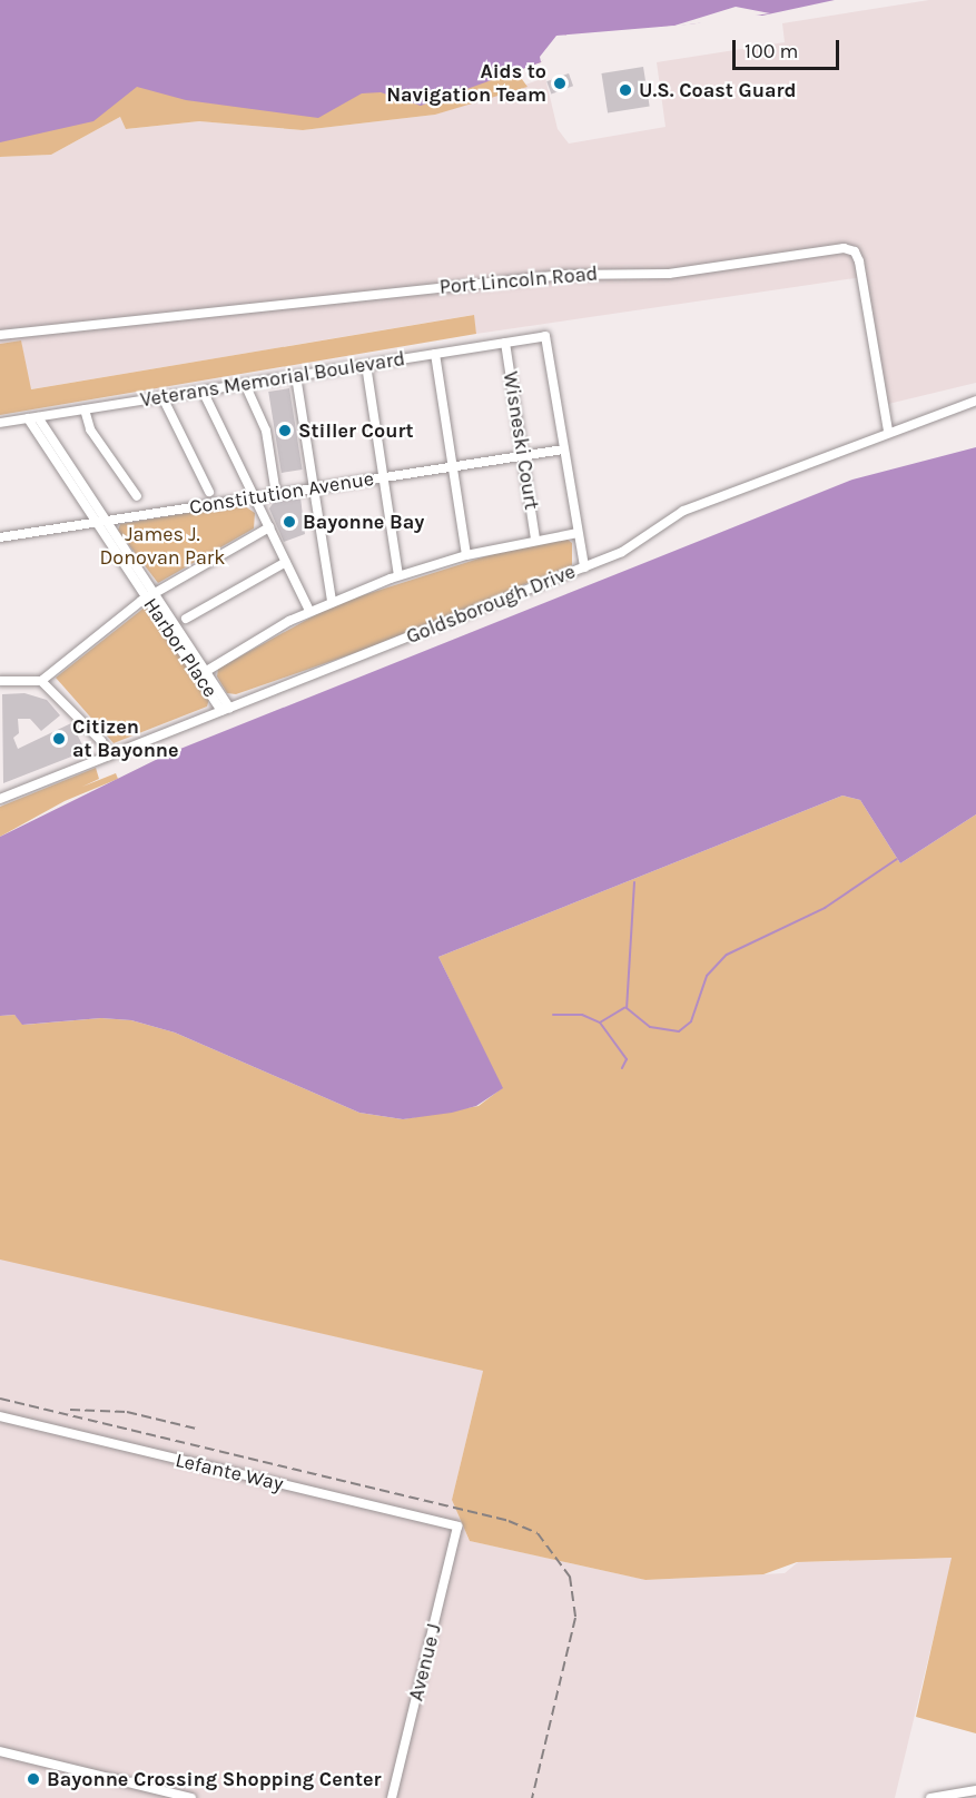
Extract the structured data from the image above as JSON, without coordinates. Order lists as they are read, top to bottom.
{
  "streets": {
    "street": [
      "Port Lincoln Road",
      "Veterans Memorial Boulevard",
      "Wisneski Court",
      "Constitution Avenue",
      "Goldsborough Drive",
      "Harbor Place",
      "Lefante Way",
      "Avenue J"
    ]
  },
  "crossings": [
    ["Port Lincoln Road", "Goldsborough Drive"],
    ["Veterans Memorial Boulevard", "Wisneski Court"],
    ["Veterans Memorial Boulevard", "Constitution Avenue"],
    ["Veterans Memorial Boulevard", "Harbor Place"],
    ["Wisneski Court", "Constitution Avenue"],
    ["Constitution Avenue", "Harbor Place"],
    ["Goldsborough Drive", "Harbor Place"],
    ["Lefante Way", "Avenue J"]
  ],
  "parks": ["James J. Donovan Park"],
  "places": [
    "Aids to Navigation Team",
    "U.S. Coast Guard",
    "Stiller Court",
    "Bayonne Bay",
    "Citizen at Bayonne",
    "Bayonne Crossing Shopping Center"
  ],
  "scale_bar": "100 m"
}
